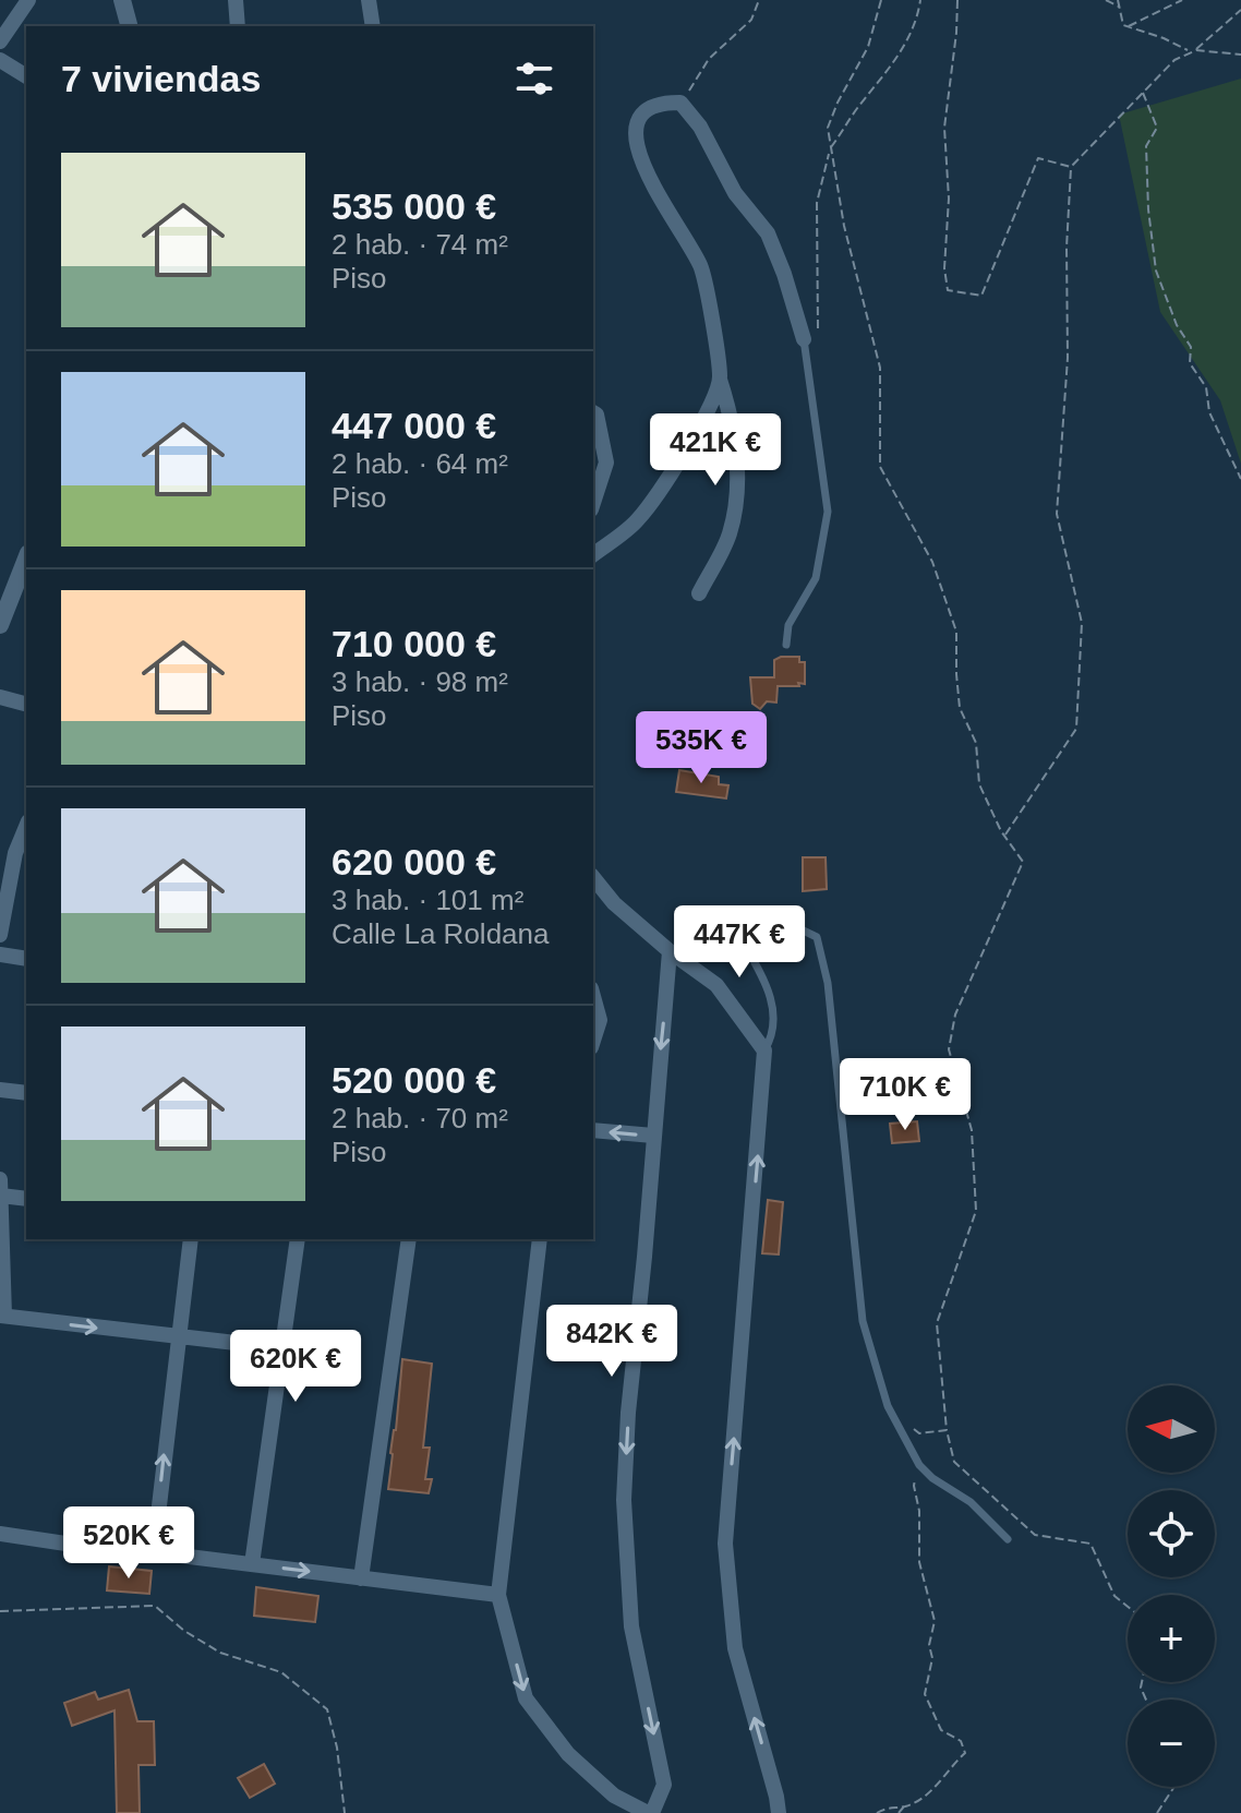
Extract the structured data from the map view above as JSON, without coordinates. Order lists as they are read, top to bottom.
{
  "north": "left",
  "page": {
    "heading": "7 viviendas",
    "list": [
      {
        "name": "535 000 €",
        "note": "2 hab. · 74 m² · Piso"
      },
      {
        "name": "447 000 €",
        "note": "2 hab. · 64 m² · Piso"
      },
      {
        "name": "710 000 €",
        "note": "3 hab. · 98 m² · Piso"
      },
      {
        "name": "620 000 €",
        "note": "3 hab. · 101 m² · Calle La Roldana"
      },
      {
        "name": "520 000 €",
        "note": "2 hab. · 70 m² · Piso"
      }
    ],
    "price": [
      "421K €",
      "535K €",
      "447K €",
      "710K €",
      "842K €",
      "620K €",
      "520K €"
    ],
    "map_buttons": ["+", "−"]
  }
}
